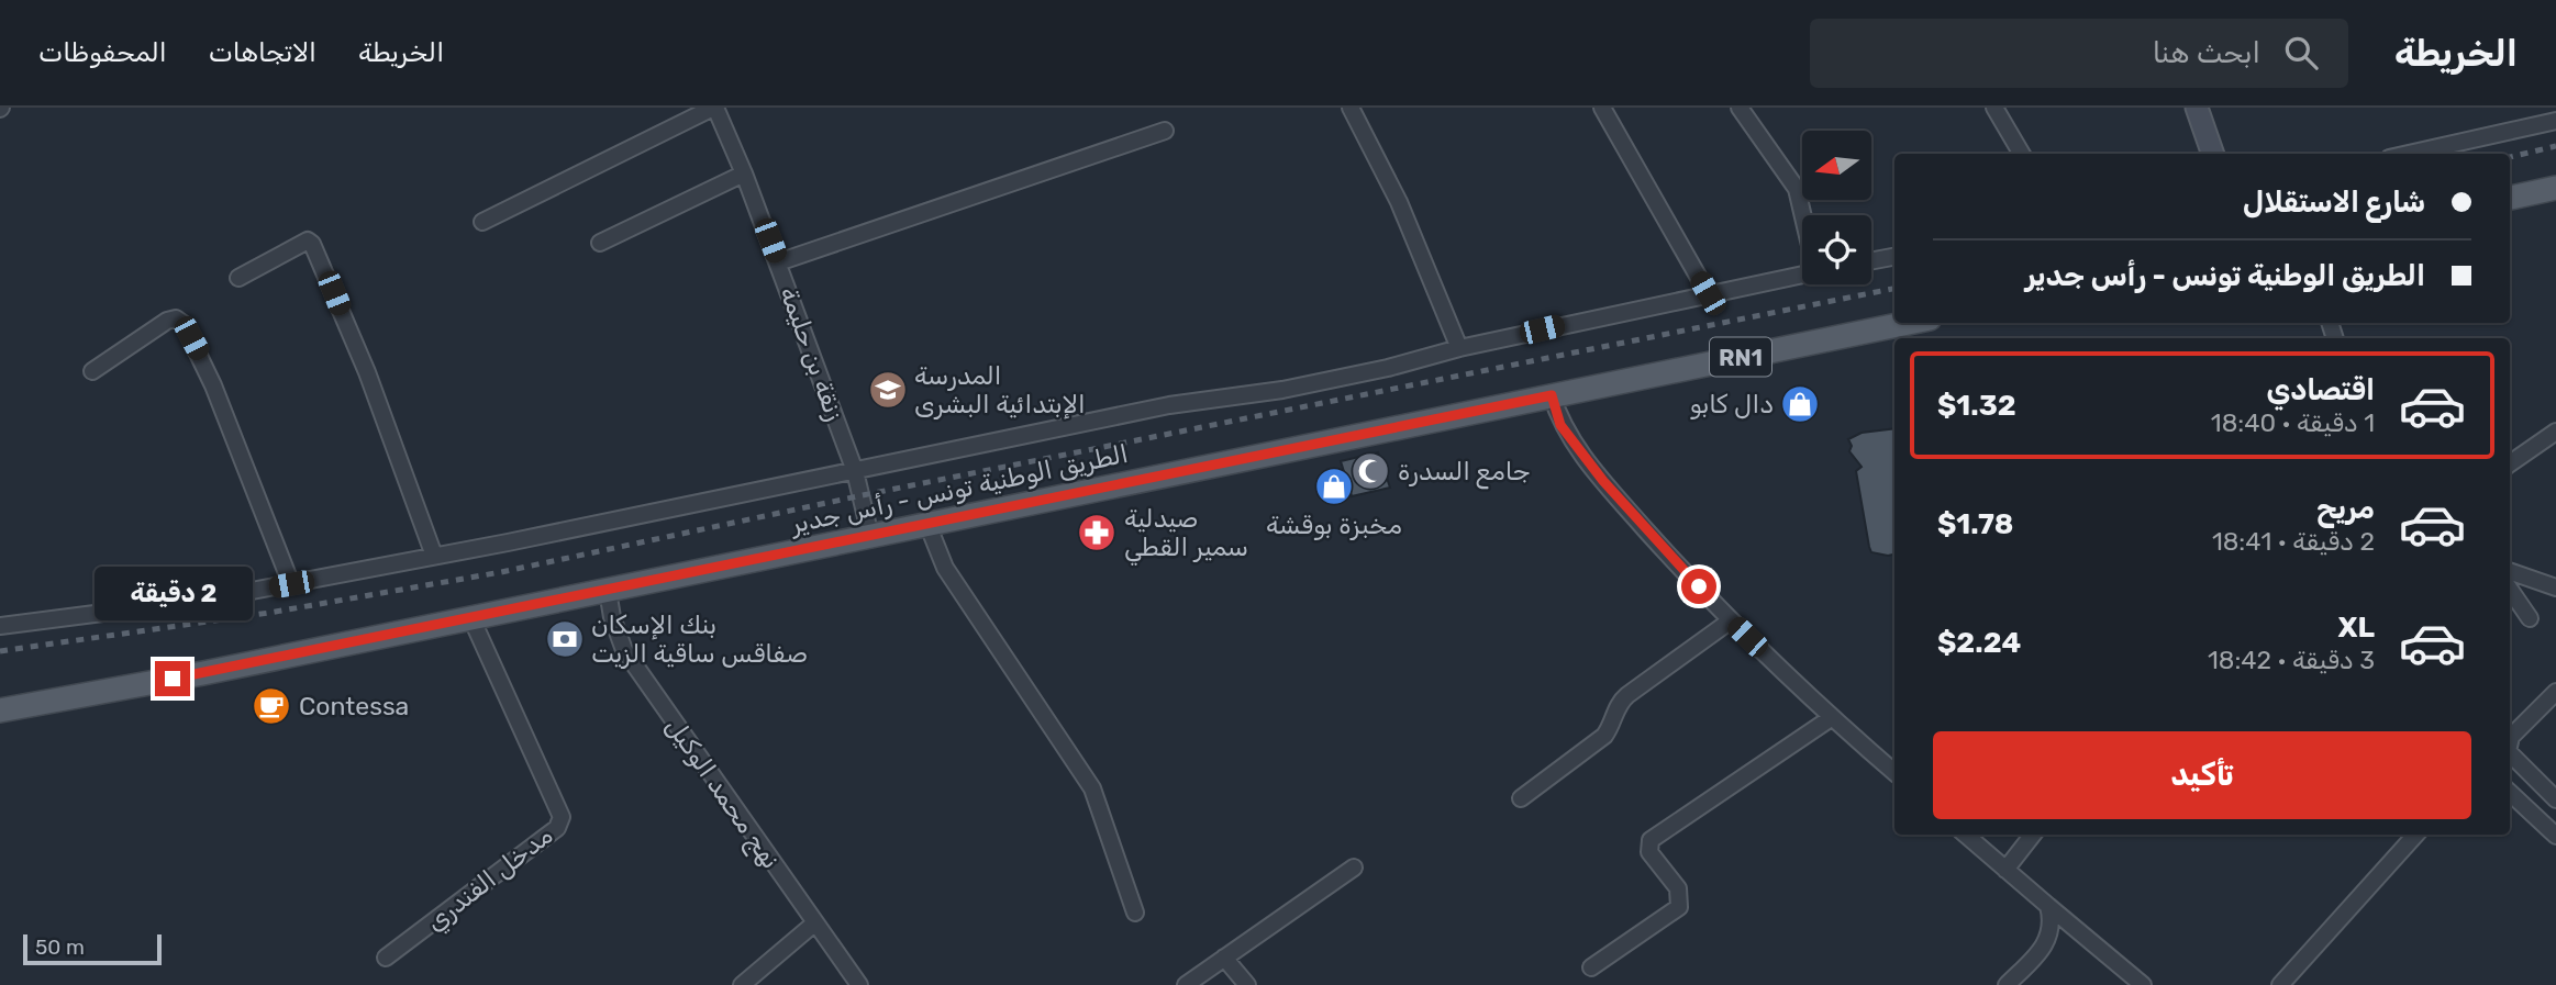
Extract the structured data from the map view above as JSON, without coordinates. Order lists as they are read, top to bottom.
{
  "streets": {
    "main road": ["RN1", "الطريق الوطنية تونس - رأس جدير"],
    "street": ["زنقة بن حليمة", "نهج محمد الوكيل", "مدخل الفندري"]
  },
  "crossings": [
    ["زنقة بن حليمة", "الطريق الوطنية تونس - رأس جدير"],
    ["الطريق الوطنية تونس - رأس جدير", "نهج محمد الوكيل"],
    ["الطريق الوطنية تونس - رأس جدير", "مدخل الفندري"]
  ],
  "places": {
    "school or university": ["المدرسة الإبتدائية البشرى"],
    "shop": ["دال كابو", "مخبزة بوقشة"],
    "mosque": ["جامع السدرة"],
    "pharmacy": ["صيدلية سمير القطي"],
    "bank": ["بنك الإسكان صفاقس ساقية الزيت"],
    "cafe": ["Contessa"]
  },
  "scale_bar": "50 m",
  "north": "left",
  "page": {
    "header": "الخريطة",
    "search": "ابحث هنا",
    "nav": ["الخريطة", "الاتجاهات", "المحفوظات"],
    "banner": ["شارع الاستقلال", "الطريق الوطنية تونس - رأس جدير"],
    "list": [
      {
        "name": "اقتصادي",
        "note": "1 دقيقة · 18:40",
        "value": "$1.32"
      },
      {
        "name": "مريح",
        "note": "2 دقيقة · 18:41",
        "value": "$1.78"
      },
      {
        "name": "XL",
        "note": "3 دقيقة · 18:42",
        "value": "$2.24"
      }
    ],
    "bubble": "2 دقيقة",
    "buttons": "تأكيد",
    "scale": "50 m"
  }
}
